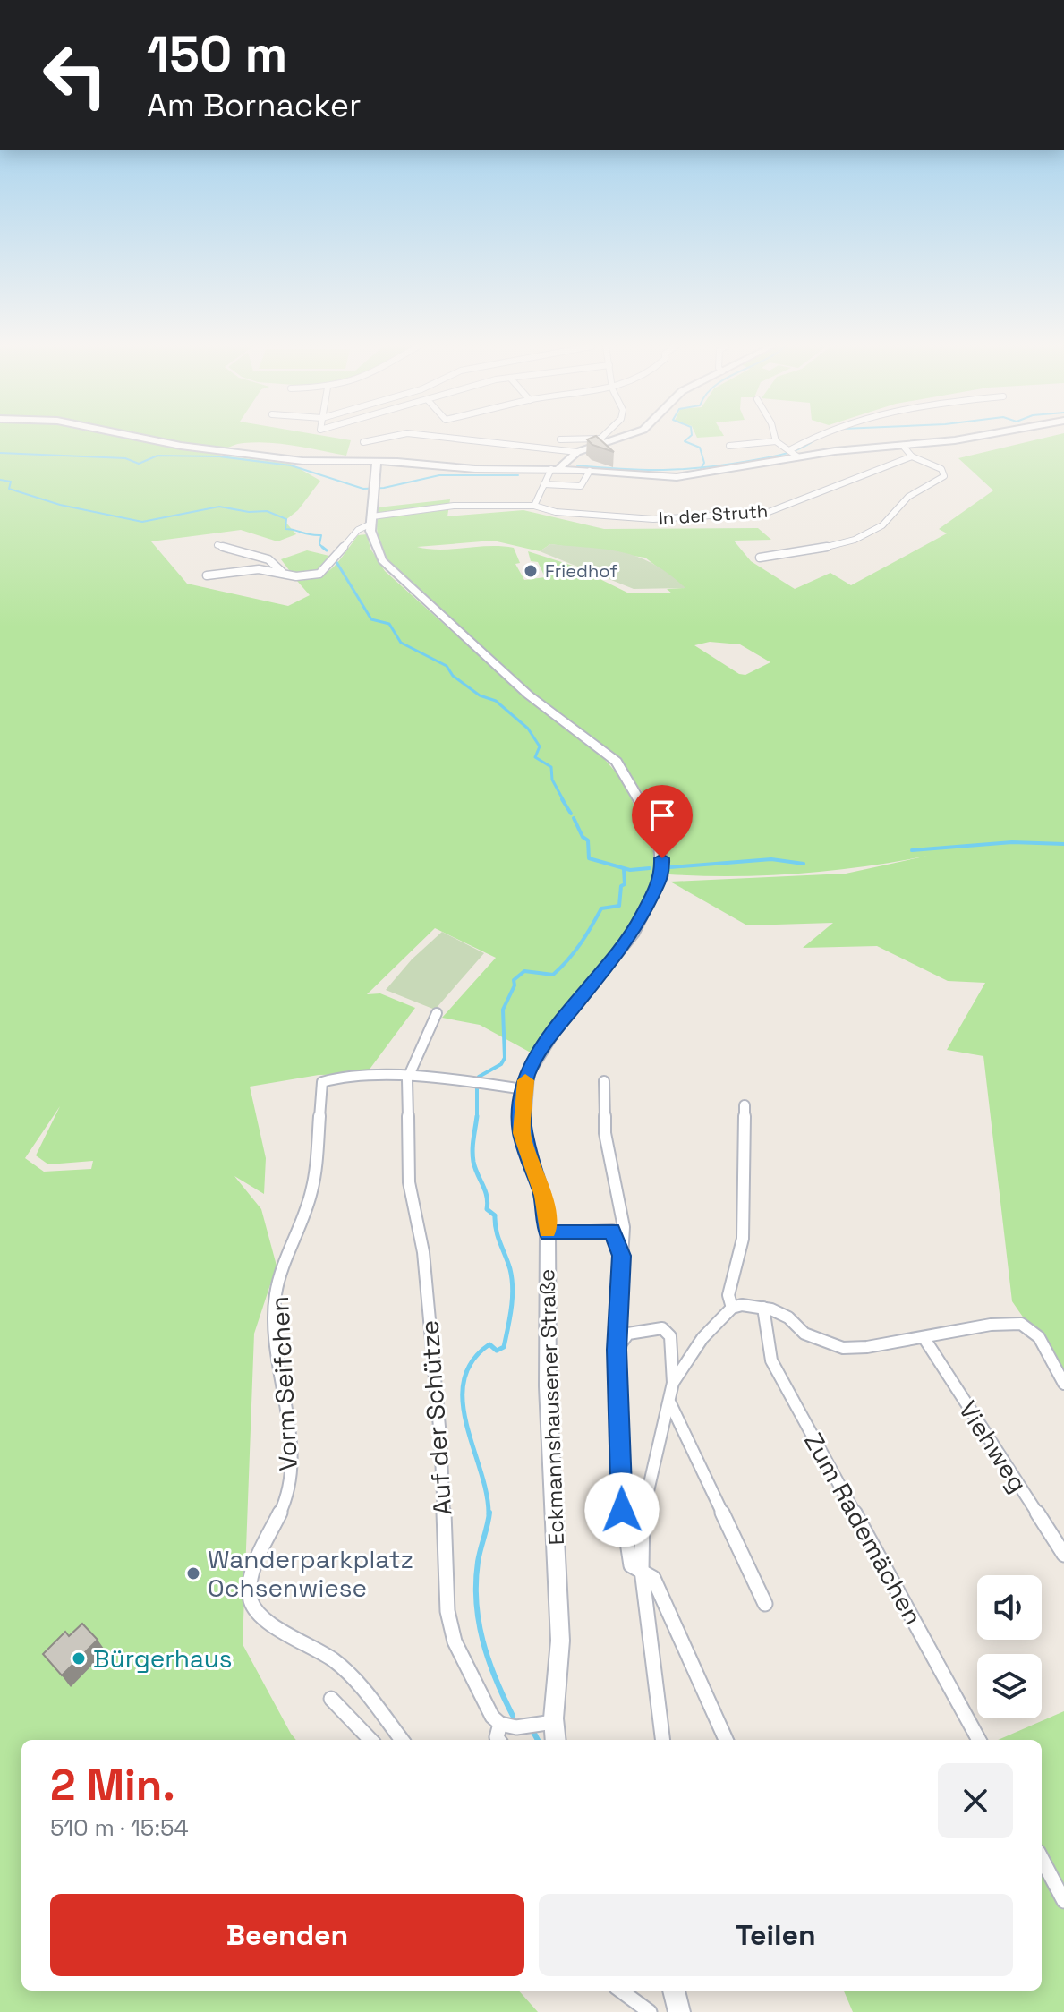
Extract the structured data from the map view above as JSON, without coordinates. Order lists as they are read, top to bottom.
{
  "streets": {
    "main road": ["Eckmannshausener Straße"],
    "street": [
      "In der Struth",
      "Vorm Seifchen",
      "Auf der Schütze",
      "Viehweg",
      "Zum Rademächen"
    ]
  },
  "crossings": [
    ["In der Struth", "Eckmannshausener Straße"],
    ["Vorm Seifchen", "Auf der Schütze"]
  ],
  "places": ["Friedhof", "Wanderparkplatz Ochsenwiese", "Bürgerhaus"],
  "page": {
    "turn": ["150 m", "Am Bornacker"],
    "heading": ["2 Min.", "510 m · 15:54"],
    "buttons": ["Beenden", "Teilen"]
  }
}
